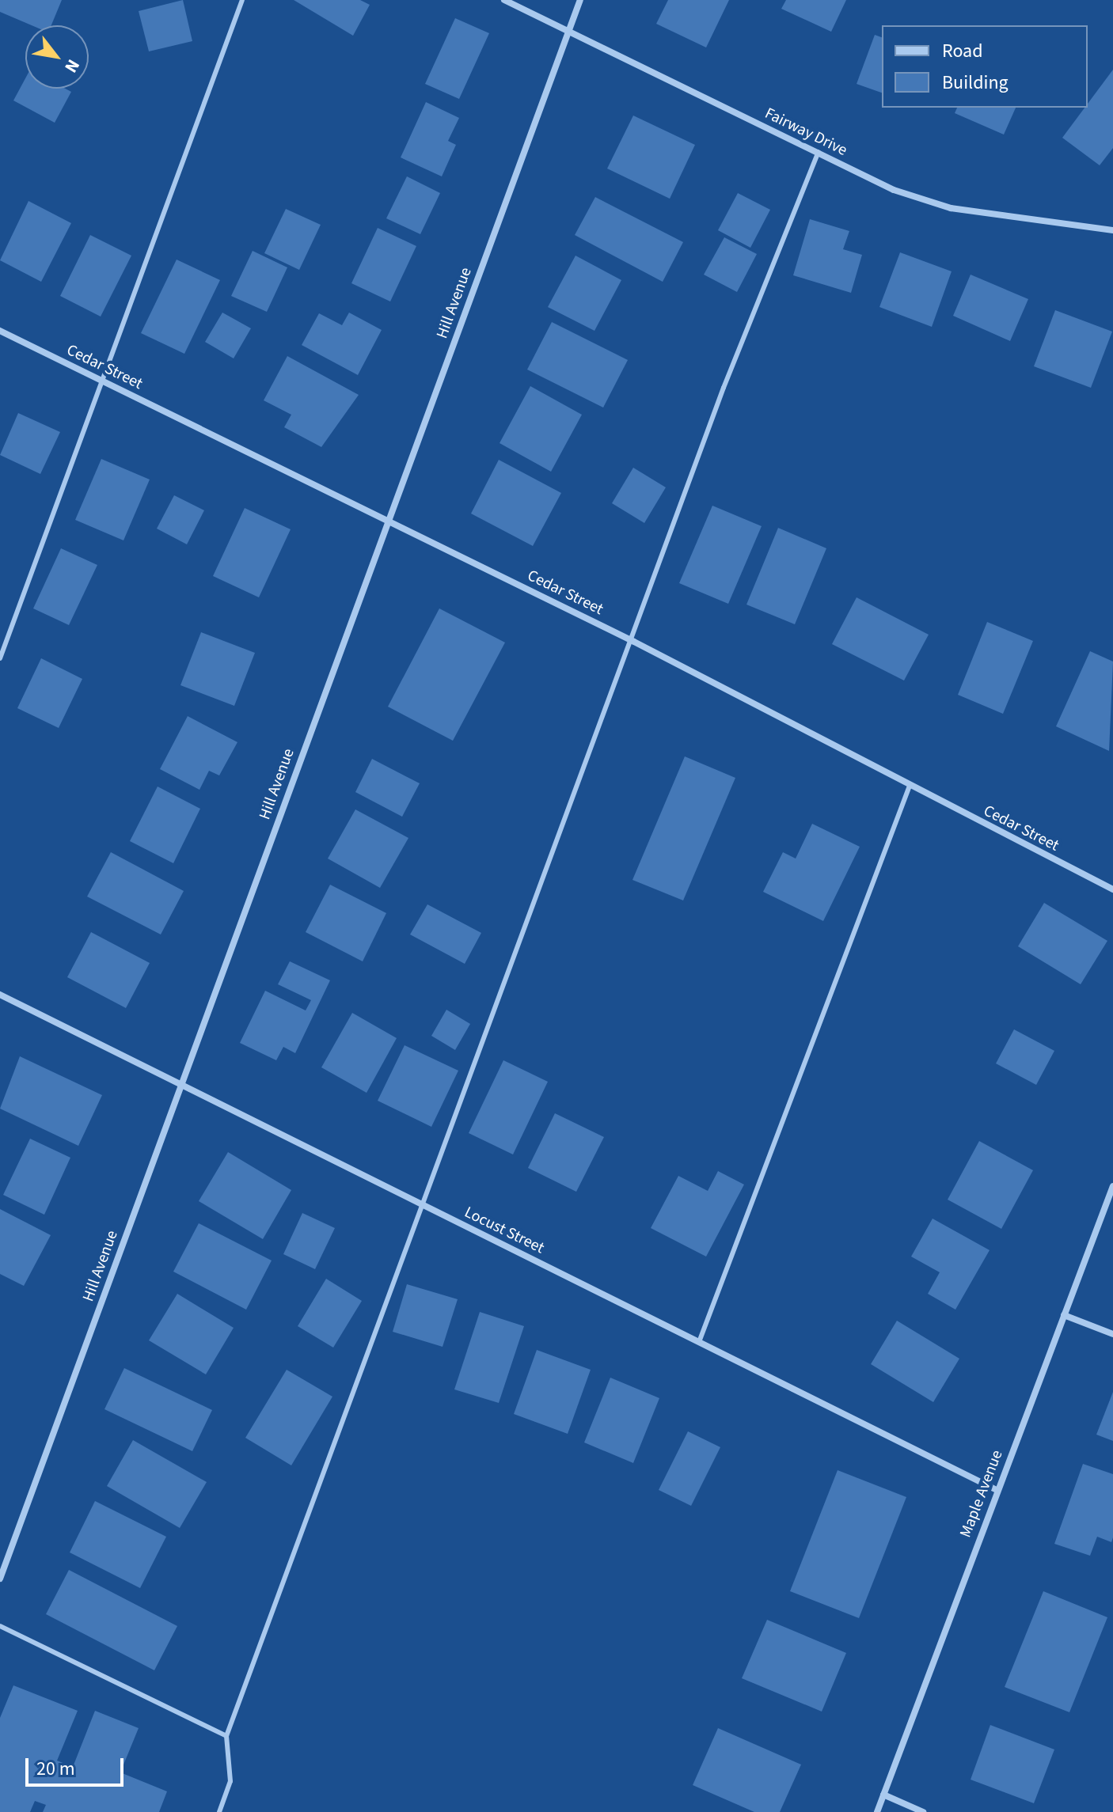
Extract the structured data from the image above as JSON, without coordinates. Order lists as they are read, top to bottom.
{
  "streets": {
    "street": [
      "Fairway Drive",
      "Hill Avenue",
      "Cedar Street",
      "Locust Street",
      "Maple Avenue"
    ]
  },
  "crossings": [
    ["Fairway Drive", "Hill Avenue"],
    ["Hill Avenue", "Cedar Street"],
    ["Hill Avenue", "Locust Street"],
    ["Locust Street", "Maple Avenue"]
  ],
  "legend": ["Road", "Building"],
  "scale_bar": "20 m",
  "north": "bottom right"
}
